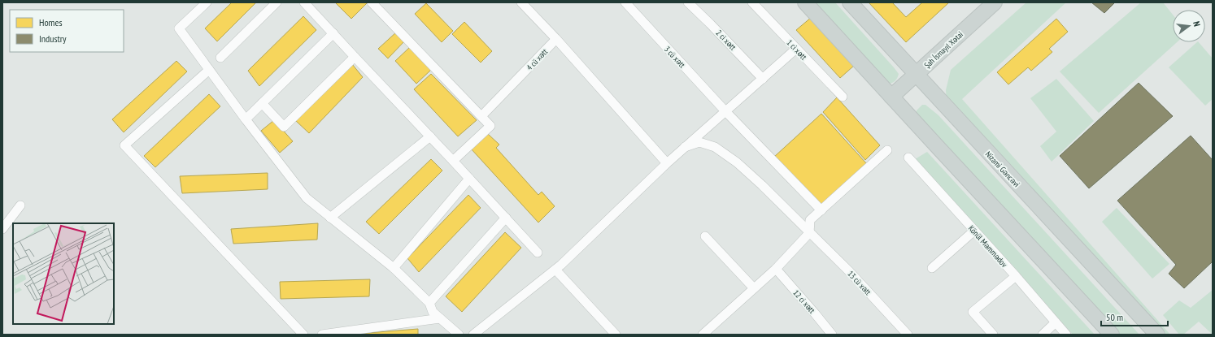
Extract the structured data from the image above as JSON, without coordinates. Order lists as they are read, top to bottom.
{
  "streets": {
    "main road": ["Şah İsmayıl Xətai", "Nizami Gəncəvi"],
    "street": [
      "2 ci xətt",
      "1 ci xətt",
      "3 cü xətt",
      "4 cü xətt",
      "Könül Məmmədov",
      "13 cü xətt",
      "12 ci xətt"
    ]
  },
  "crossings": [
    ["Şah İsmayıl Xətai", "Nizami Gəncəvi"]
  ],
  "legend": ["Homes", "Industry"],
  "scale_bar": "50 m",
  "north": "right"
}
